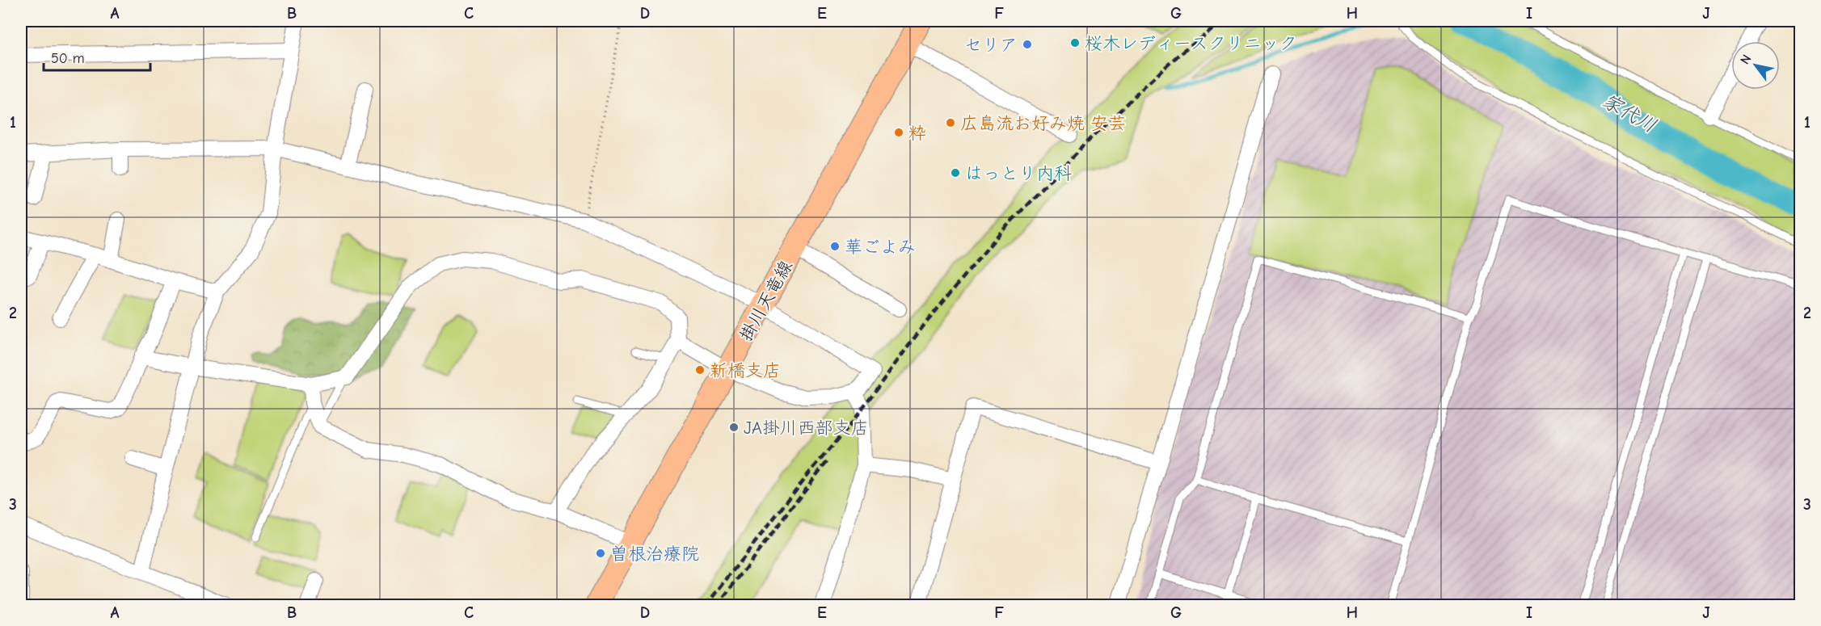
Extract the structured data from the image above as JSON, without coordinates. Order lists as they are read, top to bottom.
{
  "streets": {
    "main road": ["掛川天竜線"]
  },
  "water": ["家代川"],
  "places": [
    "桜木レディースクリニック",
    "セリア",
    "広島流お好み焼 安芸",
    "粋",
    "はっとり内科",
    "華ごよみ",
    "新橋支店",
    "JA掛川西部支店",
    "曽根治療院"
  ],
  "scale_bar": "50 m",
  "north": "top left",
  "grid": {
    "columns": [
      "A",
      "B",
      "C",
      "D",
      "E",
      "F",
      "G",
      "H",
      "I",
      "J"
    ],
    "rows": ["1", "2", "3"]
  }
}
